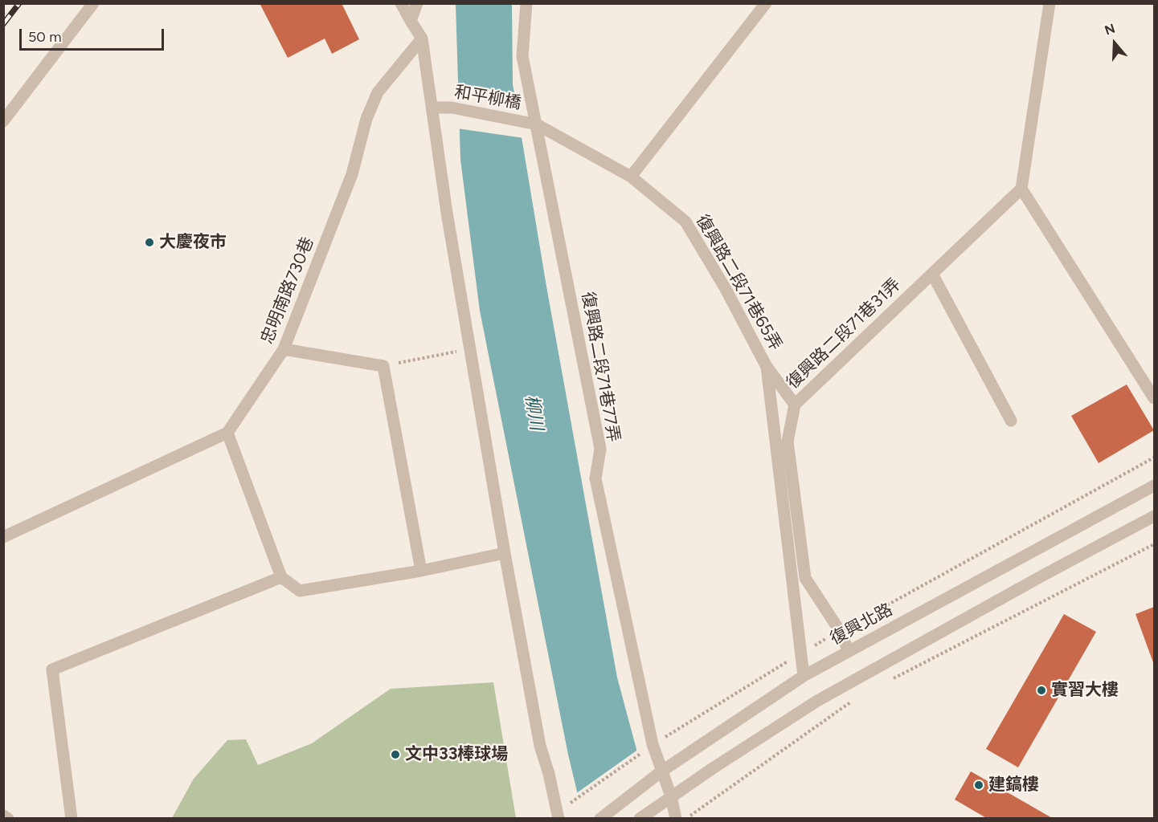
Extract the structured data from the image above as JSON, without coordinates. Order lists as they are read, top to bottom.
{
  "streets": {
    "street": [
      "和平柳橋",
      "復興路二段71巷65弄",
      "忠明南路730巷",
      "復興路二段71巷31弄",
      "復興路二段71巷77弄",
      "復興北路"
    ]
  },
  "crossings": [
    ["和平柳橋", "復興路二段71巷65弄"],
    ["和平柳橋", "復興路二段71巷77弄"],
    ["復興路二段71巷65弄", "復興北路"],
    ["復興路二段71巷31弄", "復興北路"],
    ["復興路二段71巷77弄", "復興北路"]
  ],
  "water": ["柳川"],
  "places": [
    "大慶夜市",
    "實習大樓",
    "文中33棒球場",
    "建鎬樓"
  ],
  "scale_bar": "50 m",
  "north": "top"
}
